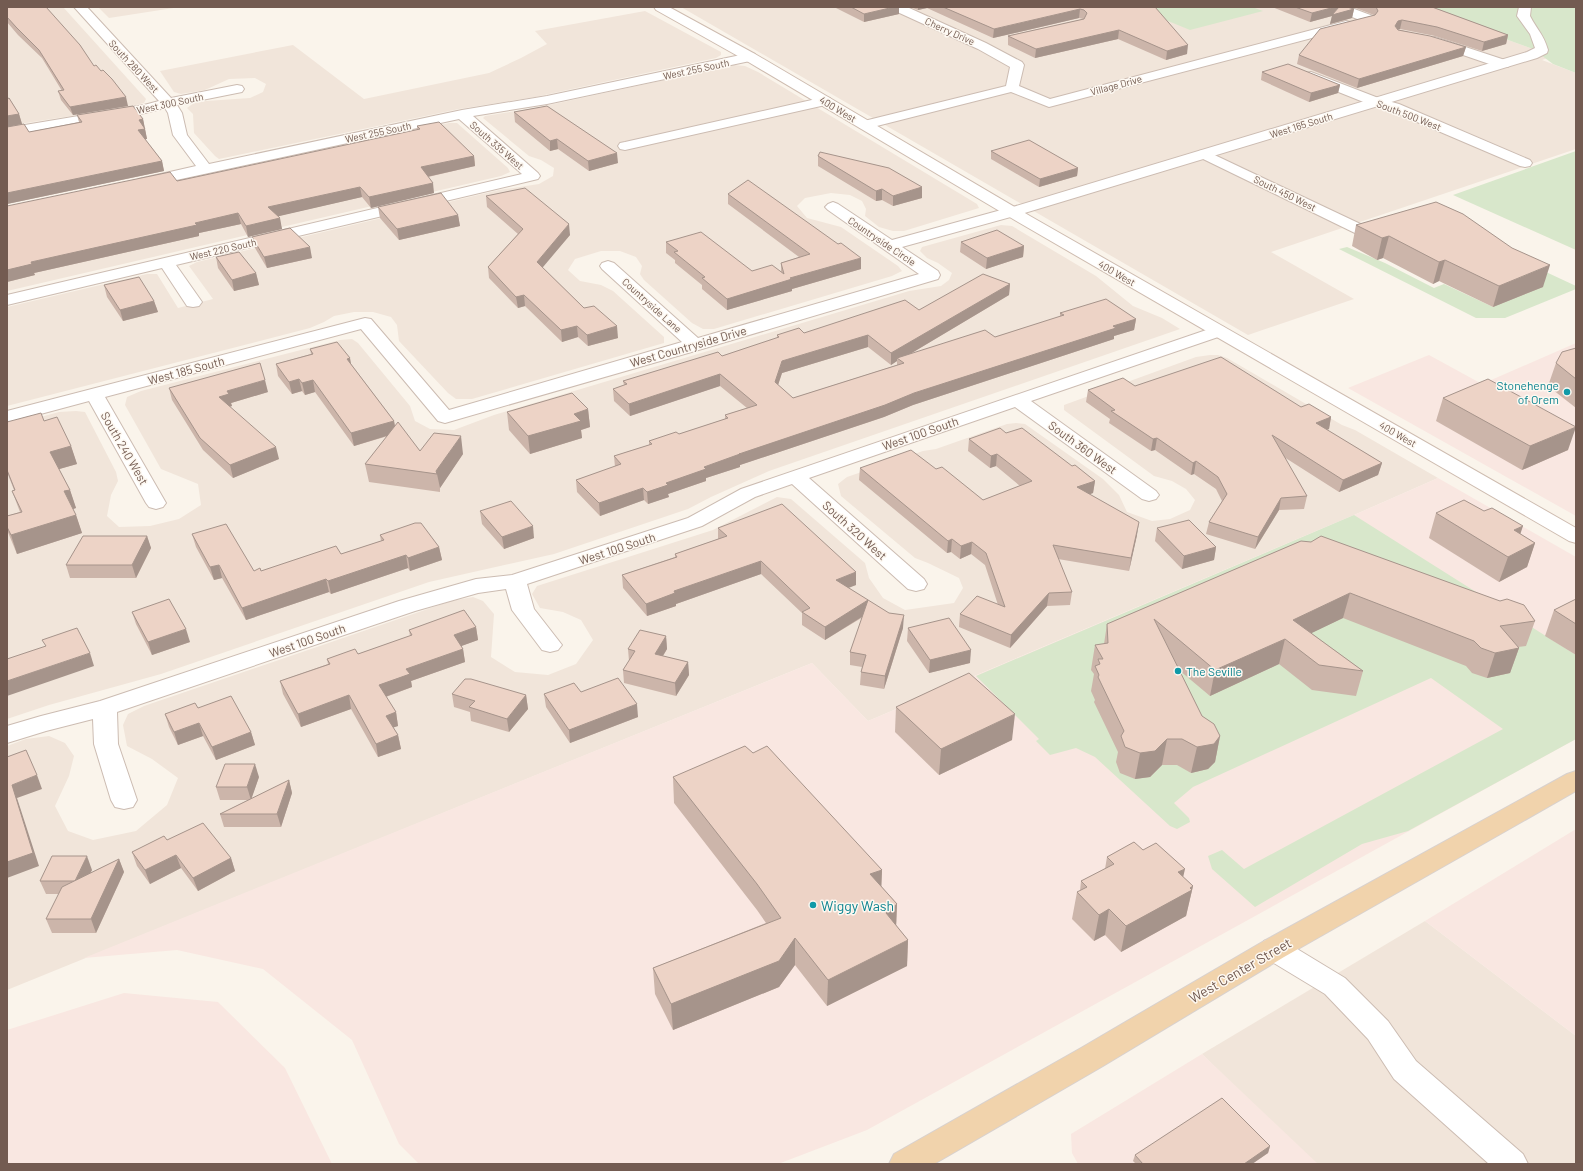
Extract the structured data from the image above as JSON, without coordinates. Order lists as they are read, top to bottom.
{
  "streets": {
    "main road": ["West Center Street"],
    "street": [
      "Cherry Drive",
      "South 280 West",
      "West 255 South",
      "Village Drive",
      "West 300 South",
      "400 West",
      "South 500 West",
      "West 165 South",
      "South 335 West",
      "South 450 West",
      "Countryside Circle",
      "West 220 South",
      "Countryside Lane",
      "West Countryside Drive",
      "West 185 South",
      "West 100 South",
      "South 360 West",
      "South 240 West",
      "South 320 West"
    ]
  },
  "crossings": [
    ["Cherry Drive", "Village Drive"],
    ["South 280 West", "West 255 South"],
    ["South 280 West", "West 300 South"],
    ["West 255 South", "400 West"],
    ["West 255 South", "South 335 West"],
    ["400 West", "West 165 South"],
    ["400 West", "West 100 South"],
    ["South 500 West", "West 165 South"],
    ["West 165 South", "South 450 West"],
    ["South 335 West", "West 220 South"],
    ["Countryside Circle", "West Countryside Drive"],
    ["Countryside Lane", "West Countryside Drive"],
    ["West Countryside Drive", "West 185 South"],
    ["West 185 South", "South 240 West"],
    ["West 100 South", "South 360 West"],
    ["West 100 South", "South 320 West"]
  ],
  "places": ["Stonehenge of Orem", "The Seville", "Wiggy Wash"]
}
